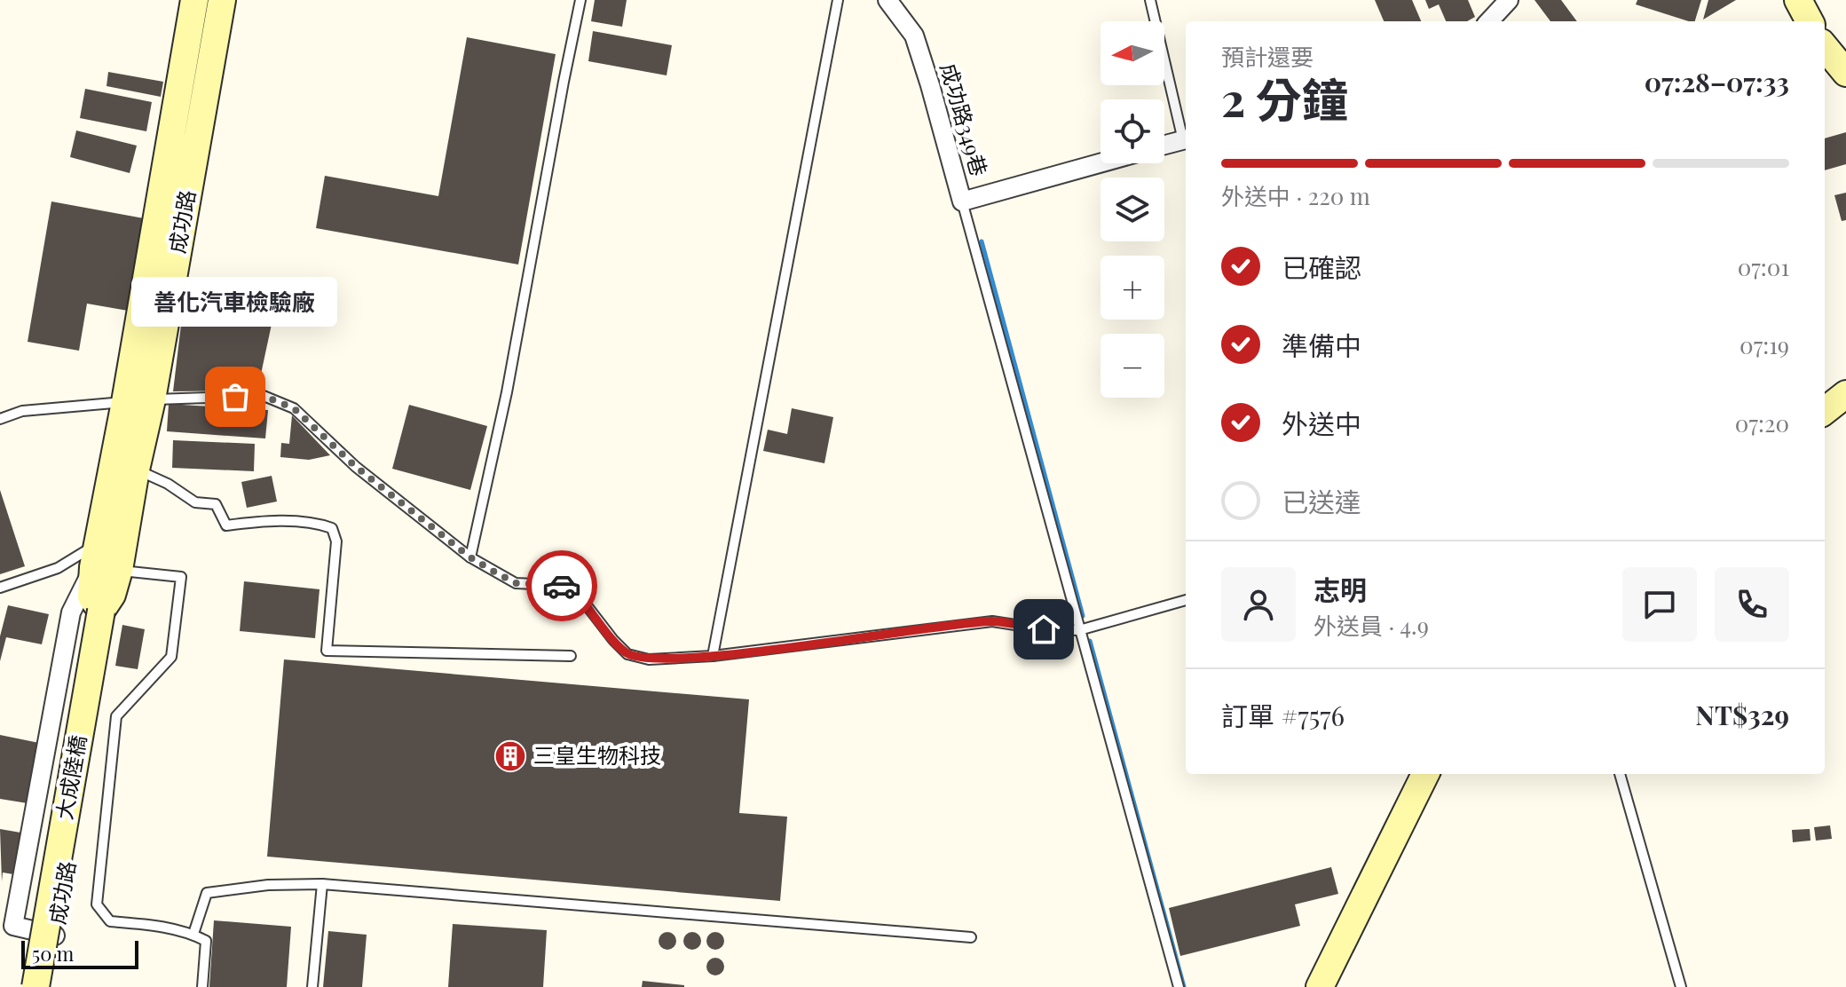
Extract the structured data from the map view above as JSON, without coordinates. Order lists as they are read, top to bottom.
{
  "streets": {
    "main road": ["成功路", "大成陸橋"],
    "street": ["成功路349巷"]
  },
  "crossings": [
    ["成功路", "大成陸橋"]
  ],
  "places": {
    "other": ["善化汽車檢驗廠"],
    "building": ["三皇生物科技"]
  },
  "scale_bar": "50 m",
  "north": "left",
  "page": {
    "map_buttons": ["+", "−"],
    "heading": ["2 分鐘", "預計還要", "07:28–07:33"],
    "panel": [
      "志明",
      "外送員 · 4.9",
      "訂單 #7576",
      "NT$329"
    ],
    "bar": "外送中 · 220 m",
    "list": [
      ["已確認", "07:01"],
      ["準備中", "07:19"],
      ["外送中", "07:20"],
      "已送達"
    ],
    "bubble": "善化汽車檢驗廠",
    "scale": "50 m"
  }
}
